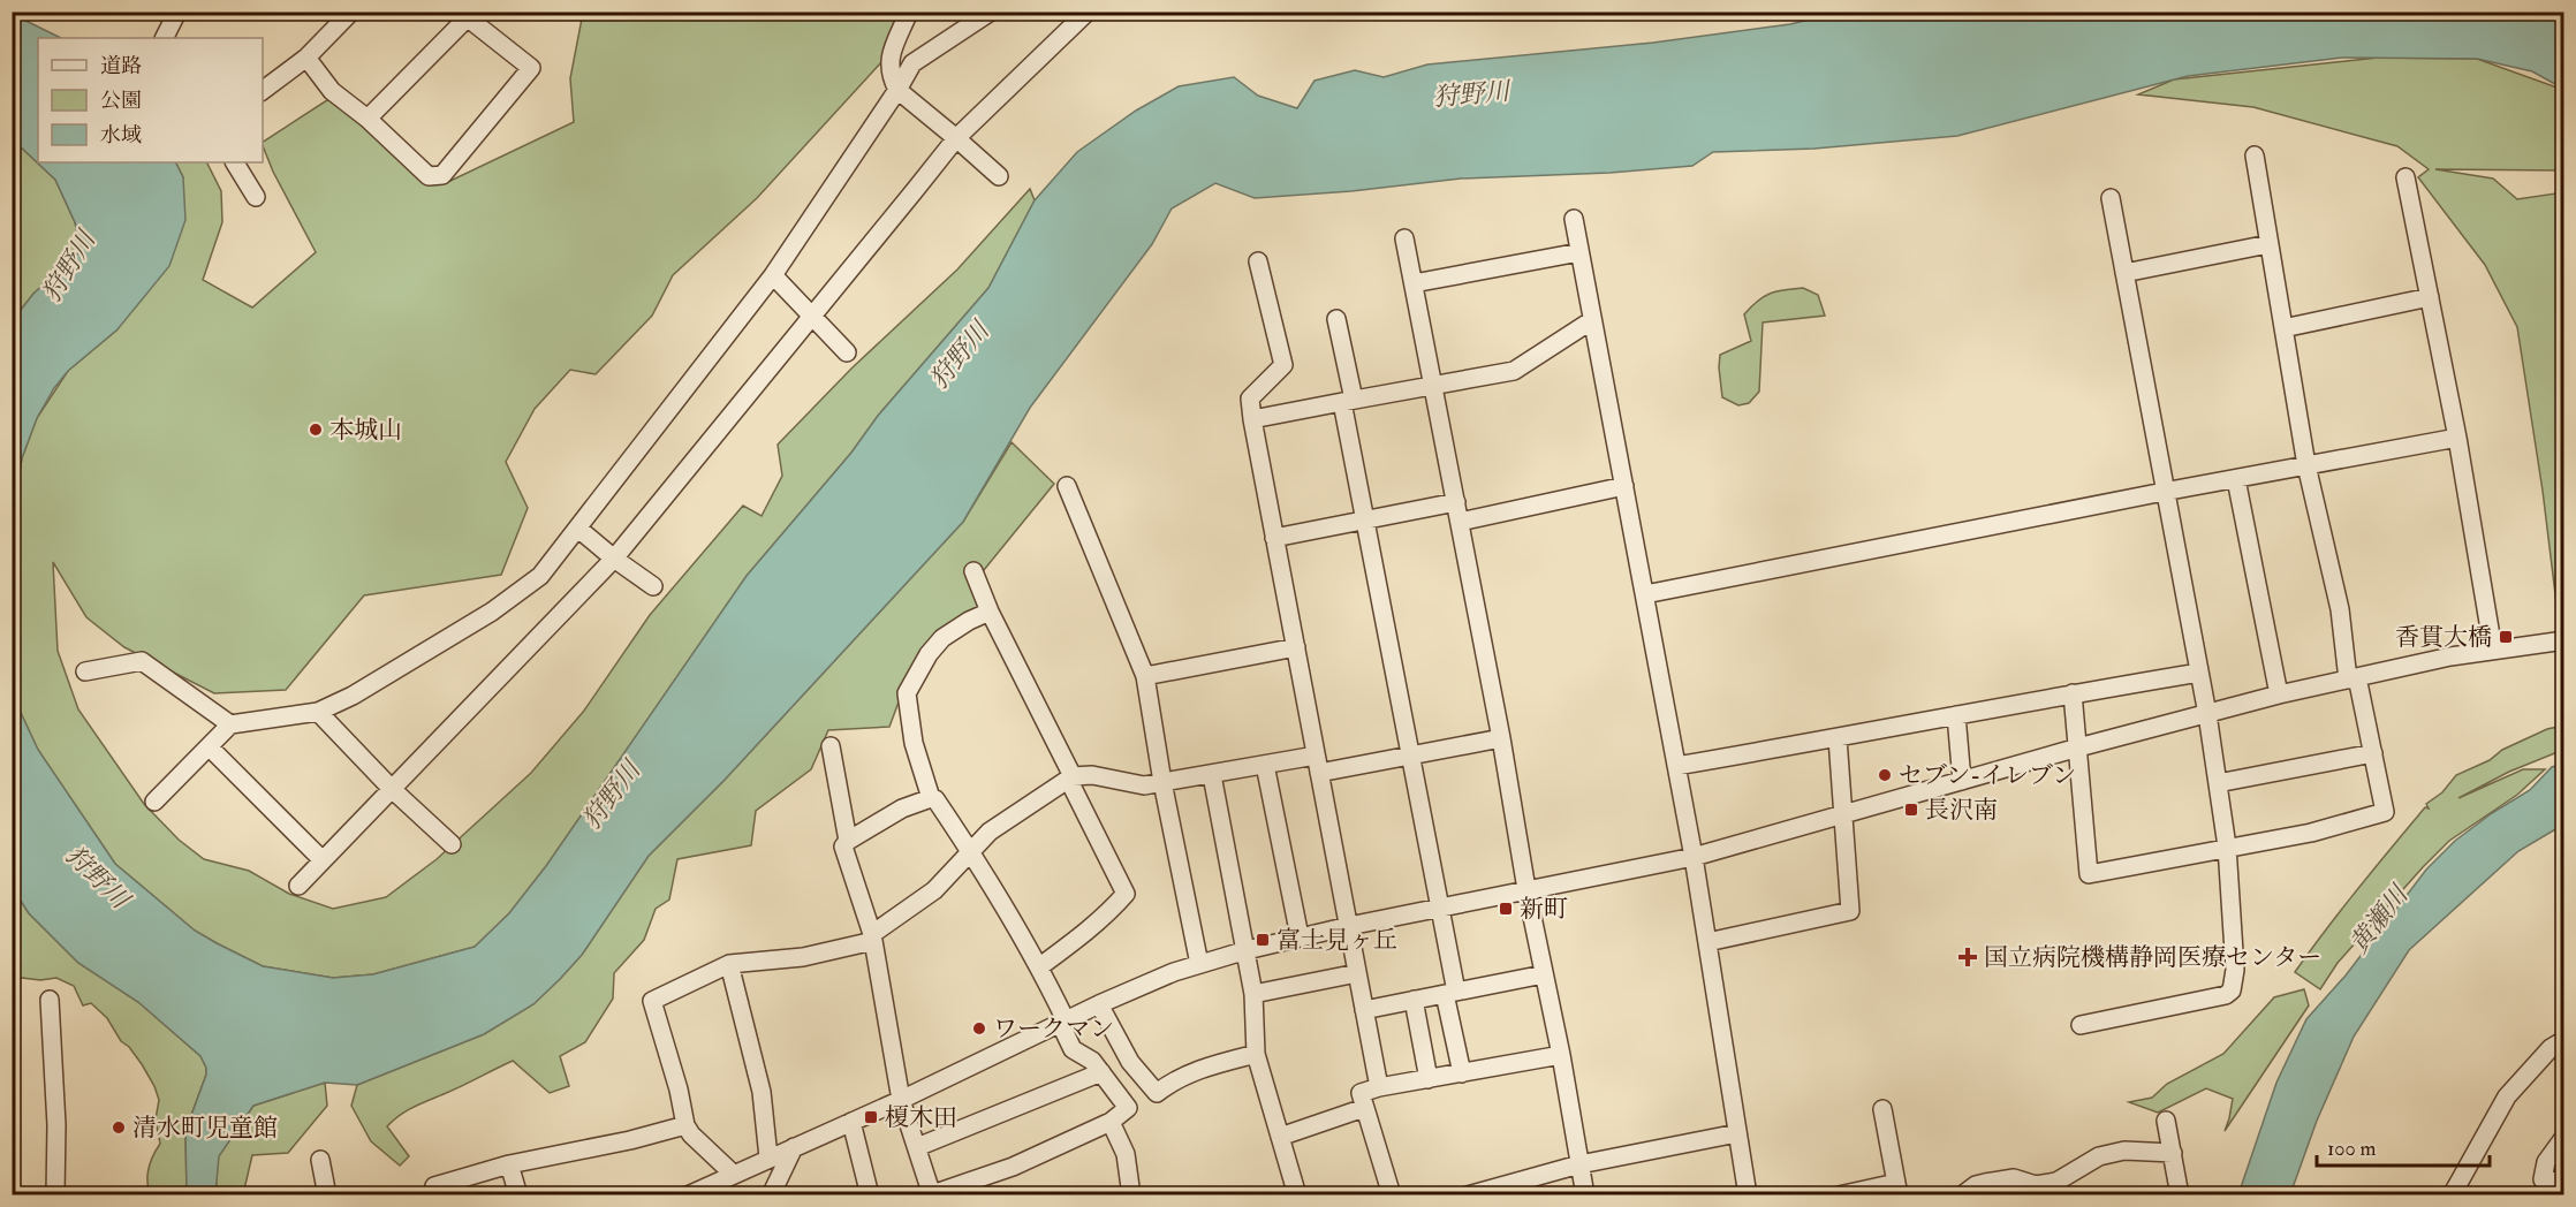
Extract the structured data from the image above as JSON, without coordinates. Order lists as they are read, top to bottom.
{
  "water": ["狩野川", "黄瀬川"],
  "places": {
    "other": [
      "本城山",
      "セブン-イレブン",
      "ワークマン",
      "清水町児童館"
    ],
    "transit": [
      "香貫大橋",
      "長沢南",
      "新町",
      "富士見ヶ丘",
      "榎木田"
    ],
    "health": ["国立病院機構静岡医療センター"]
  },
  "legend": ["道路", "公園", "水域"],
  "scale_bar": "100 m"
}
